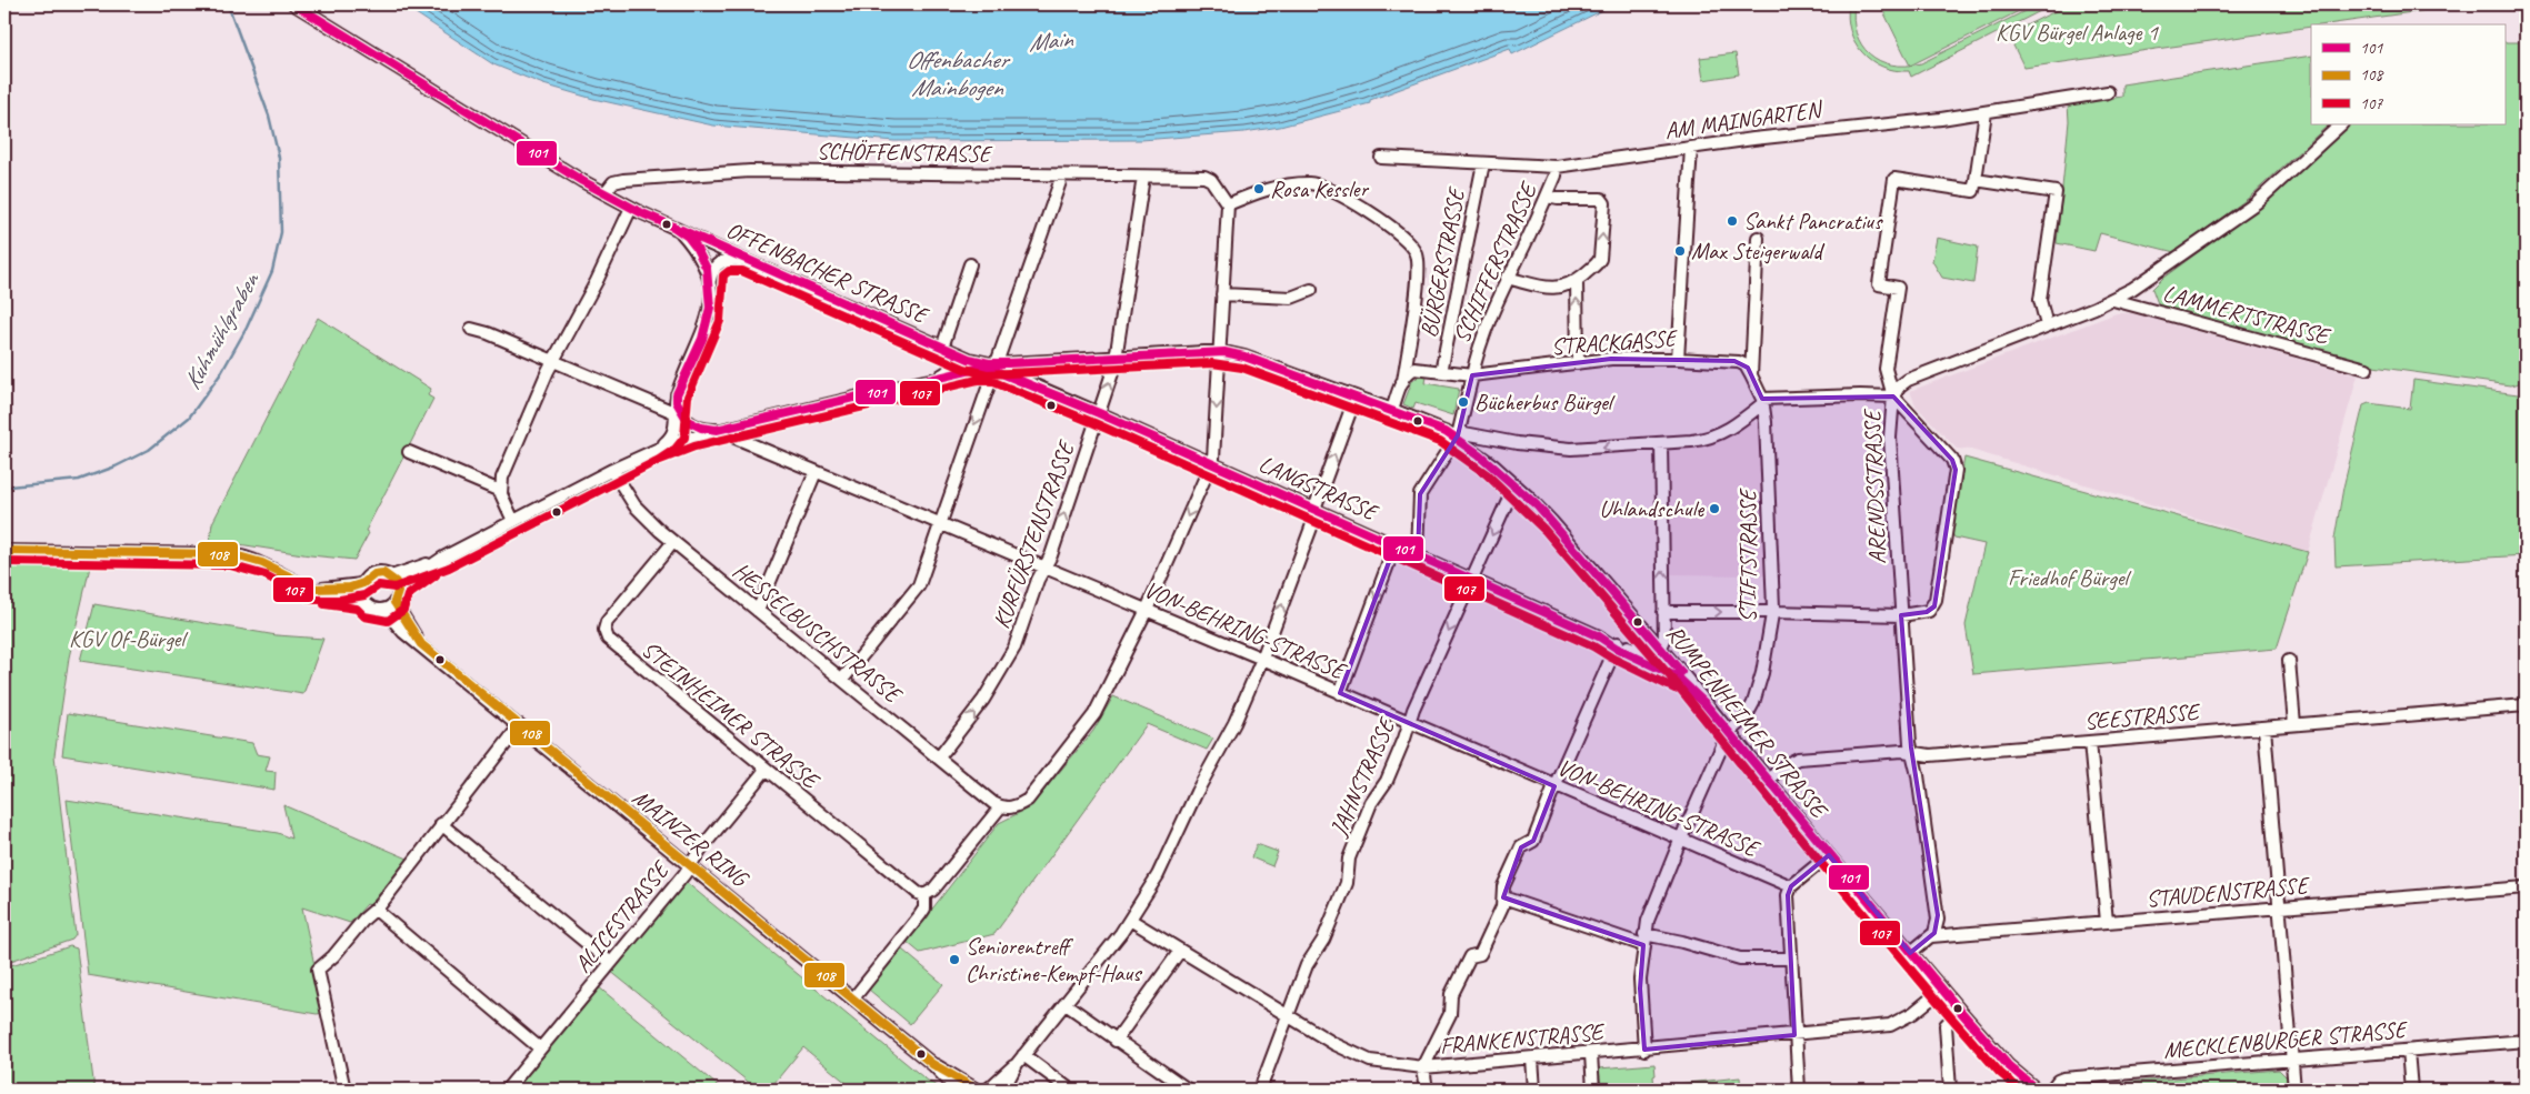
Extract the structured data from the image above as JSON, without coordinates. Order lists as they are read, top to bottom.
{
  "streets": {
    "street": [
      "AM MAINGARTEN",
      "SCHÖFFENSTRASSE",
      "BÜRGERSTRASSE",
      "SCHIFFERSTRASSE",
      "OFFENBACHER STRASSE",
      "LAMMERTSTRASSE",
      "STRACKGASSE",
      "LANGSTRASSE",
      "ARENDSSTRASSE",
      "KURFÜRSTENSTRASSE",
      "STIFTSTRASSE",
      "VON-BEHRING-STRASSE",
      "HESSELBUSCHSTRASSE",
      "STEINHEIMER STRASSE",
      "SEESTRASSE",
      "RUMPENHEIMER STRASSE",
      "JAHNSTRASSE",
      "MAINZER RING",
      "STAUDENSTRASSE",
      "ALICESTRASSE",
      "FRANKENSTRASSE",
      "MECKLENBURGER STRASSE"
    ]
  },
  "crossings": [
    ["AM MAINGARTEN", "BÜRGERSTRASSE"],
    ["AM MAINGARTEN", "SCHIFFERSTRASSE"],
    ["SCHÖFFENSTRASSE", "OFFENBACHER STRASSE"],
    ["SCHÖFFENSTRASSE", "KURFÜRSTENSTRASSE"],
    ["BÜRGERSTRASSE", "STRACKGASSE"],
    ["SCHIFFERSTRASSE", "OFFENBACHER STRASSE"],
    ["SCHIFFERSTRASSE", "STRACKGASSE"],
    ["SCHIFFERSTRASSE", "LANGSTRASSE"],
    ["SCHIFFERSTRASSE", "RUMPENHEIMER STRASSE"],
    ["OFFENBACHER STRASSE", "LANGSTRASSE"],
    ["OFFENBACHER STRASSE", "KURFÜRSTENSTRASSE"],
    ["OFFENBACHER STRASSE", "RUMPENHEIMER STRASSE"],
    ["STRACKGASSE", "STIFTSTRASSE"],
    ["LANGSTRASSE", "KURFÜRSTENSTRASSE"],
    ["LANGSTRASSE", "RUMPENHEIMER STRASSE"],
    ["LANGSTRASSE", "JAHNSTRASSE"],
    ["ARENDSSTRASSE", "SEESTRASSE"],
    ["ARENDSSTRASSE", "STAUDENSTRASSE"],
    ["KURFÜRSTENSTRASSE", "VON-BEHRING-STRASSE"],
    ["KURFÜRSTENSTRASSE", "HESSELBUSCHSTRASSE"],
    ["STIFTSTRASSE", "VON-BEHRING-STRASSE"],
    ["STIFTSTRASSE", "RUMPENHEIMER STRASSE"],
    ["STIFTSTRASSE", "FRANKENSTRASSE"],
    ["VON-BEHRING-STRASSE", "JAHNSTRASSE"],
    ["HESSELBUSCHSTRASSE", "STEINHEIMER STRASSE"],
    ["STEINHEIMER STRASSE", "ALICESTRASSE"],
    ["SEESTRASSE", "RUMPENHEIMER STRASSE"],
    ["RUMPENHEIMER STRASSE", "JAHNSTRASSE"],
    ["RUMPENHEIMER STRASSE", "FRANKENSTRASSE"],
    ["JAHNSTRASSE", "FRANKENSTRASSE"],
    ["MAINZER RING", "ALICESTRASSE"]
  ],
  "one_way": ["KURFÜRSTENSTRASSE"],
  "water": ["Main", "Offenbacher Mainbogen", "Kuhmühlgraben"],
  "parks": ["KGV Bürgel Anlage 1", "Friedhof Bürgel", "KGV Of-Bürgel"],
  "places": [
    "Rosa Kessler",
    "Sankt Pancratius",
    "Max Steigerwald",
    "Bücherbus Bürgel",
    "Uhlandschule",
    "Seniorentreff Christine-Kempf-Haus"
  ],
  "lines": ["transit line 101", "transit line 107", "transit line 108"],
  "legend": ["101", "108", "107"]
}
